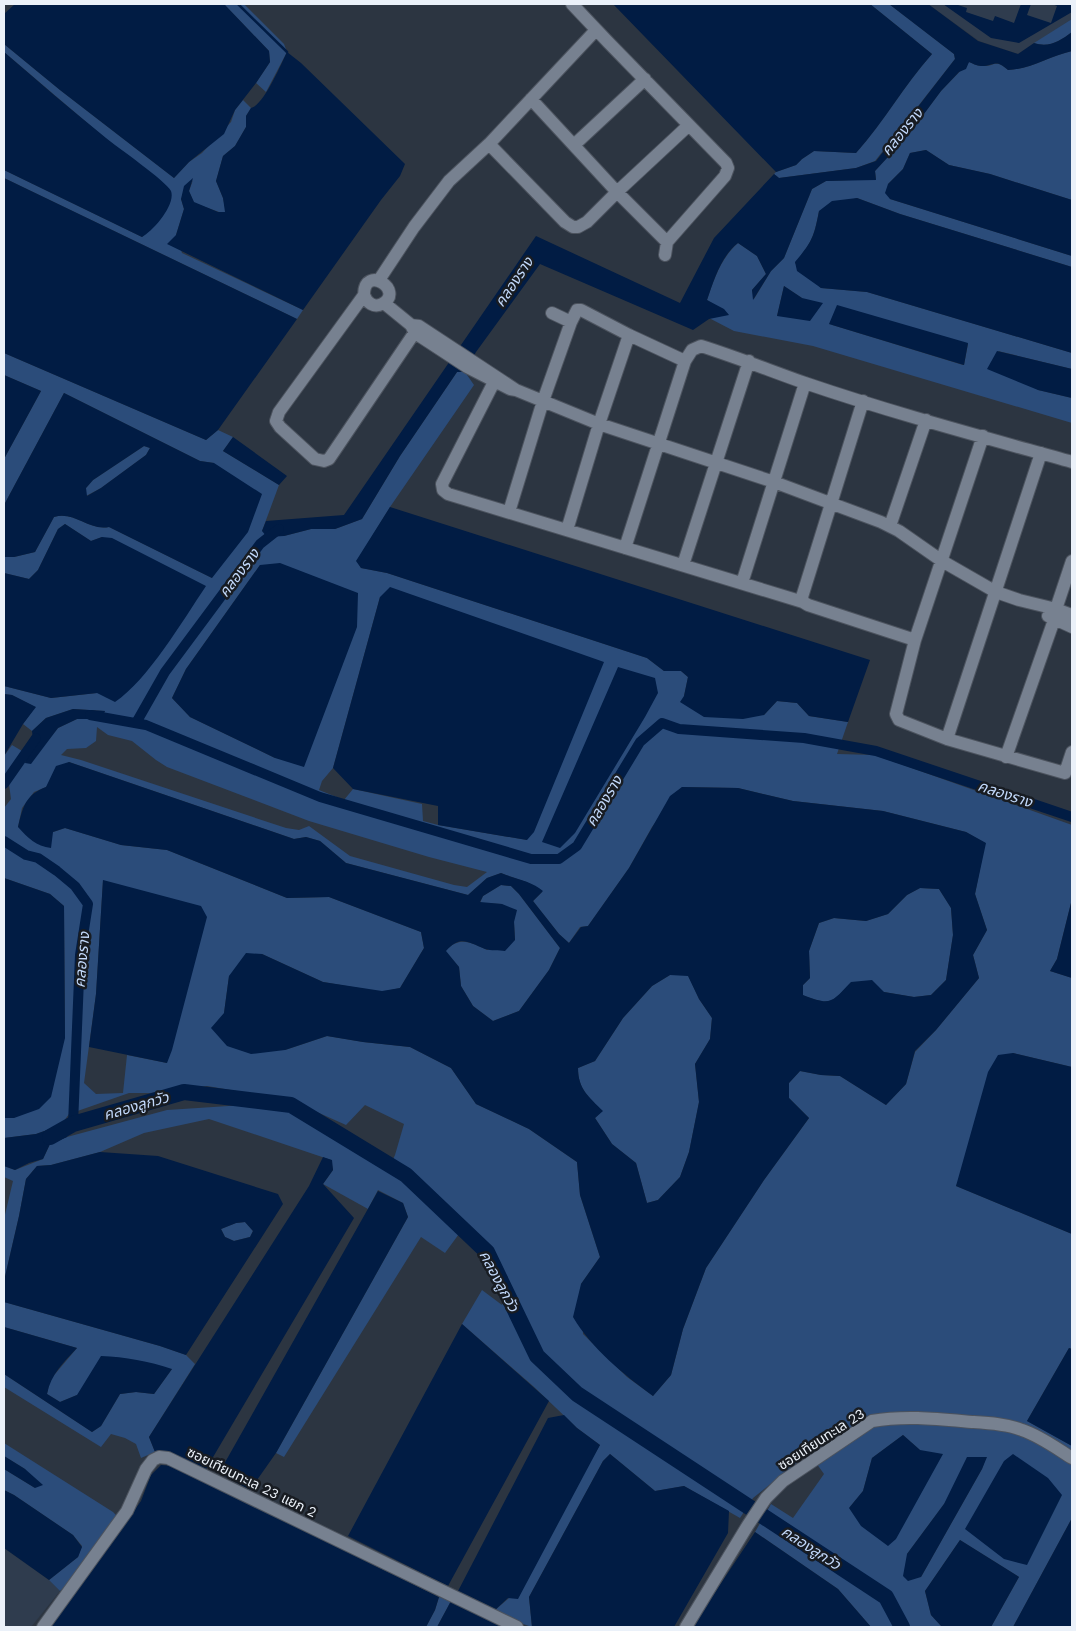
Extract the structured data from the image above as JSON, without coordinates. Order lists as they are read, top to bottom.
{
  "streets": {
    "street": ["ซอยเทียนทะเล 23", "ซอยเทียนทะเล 23 แยก 2"]
  },
  "water": ["คลองราง", "คลองลูกวัว"]
}
